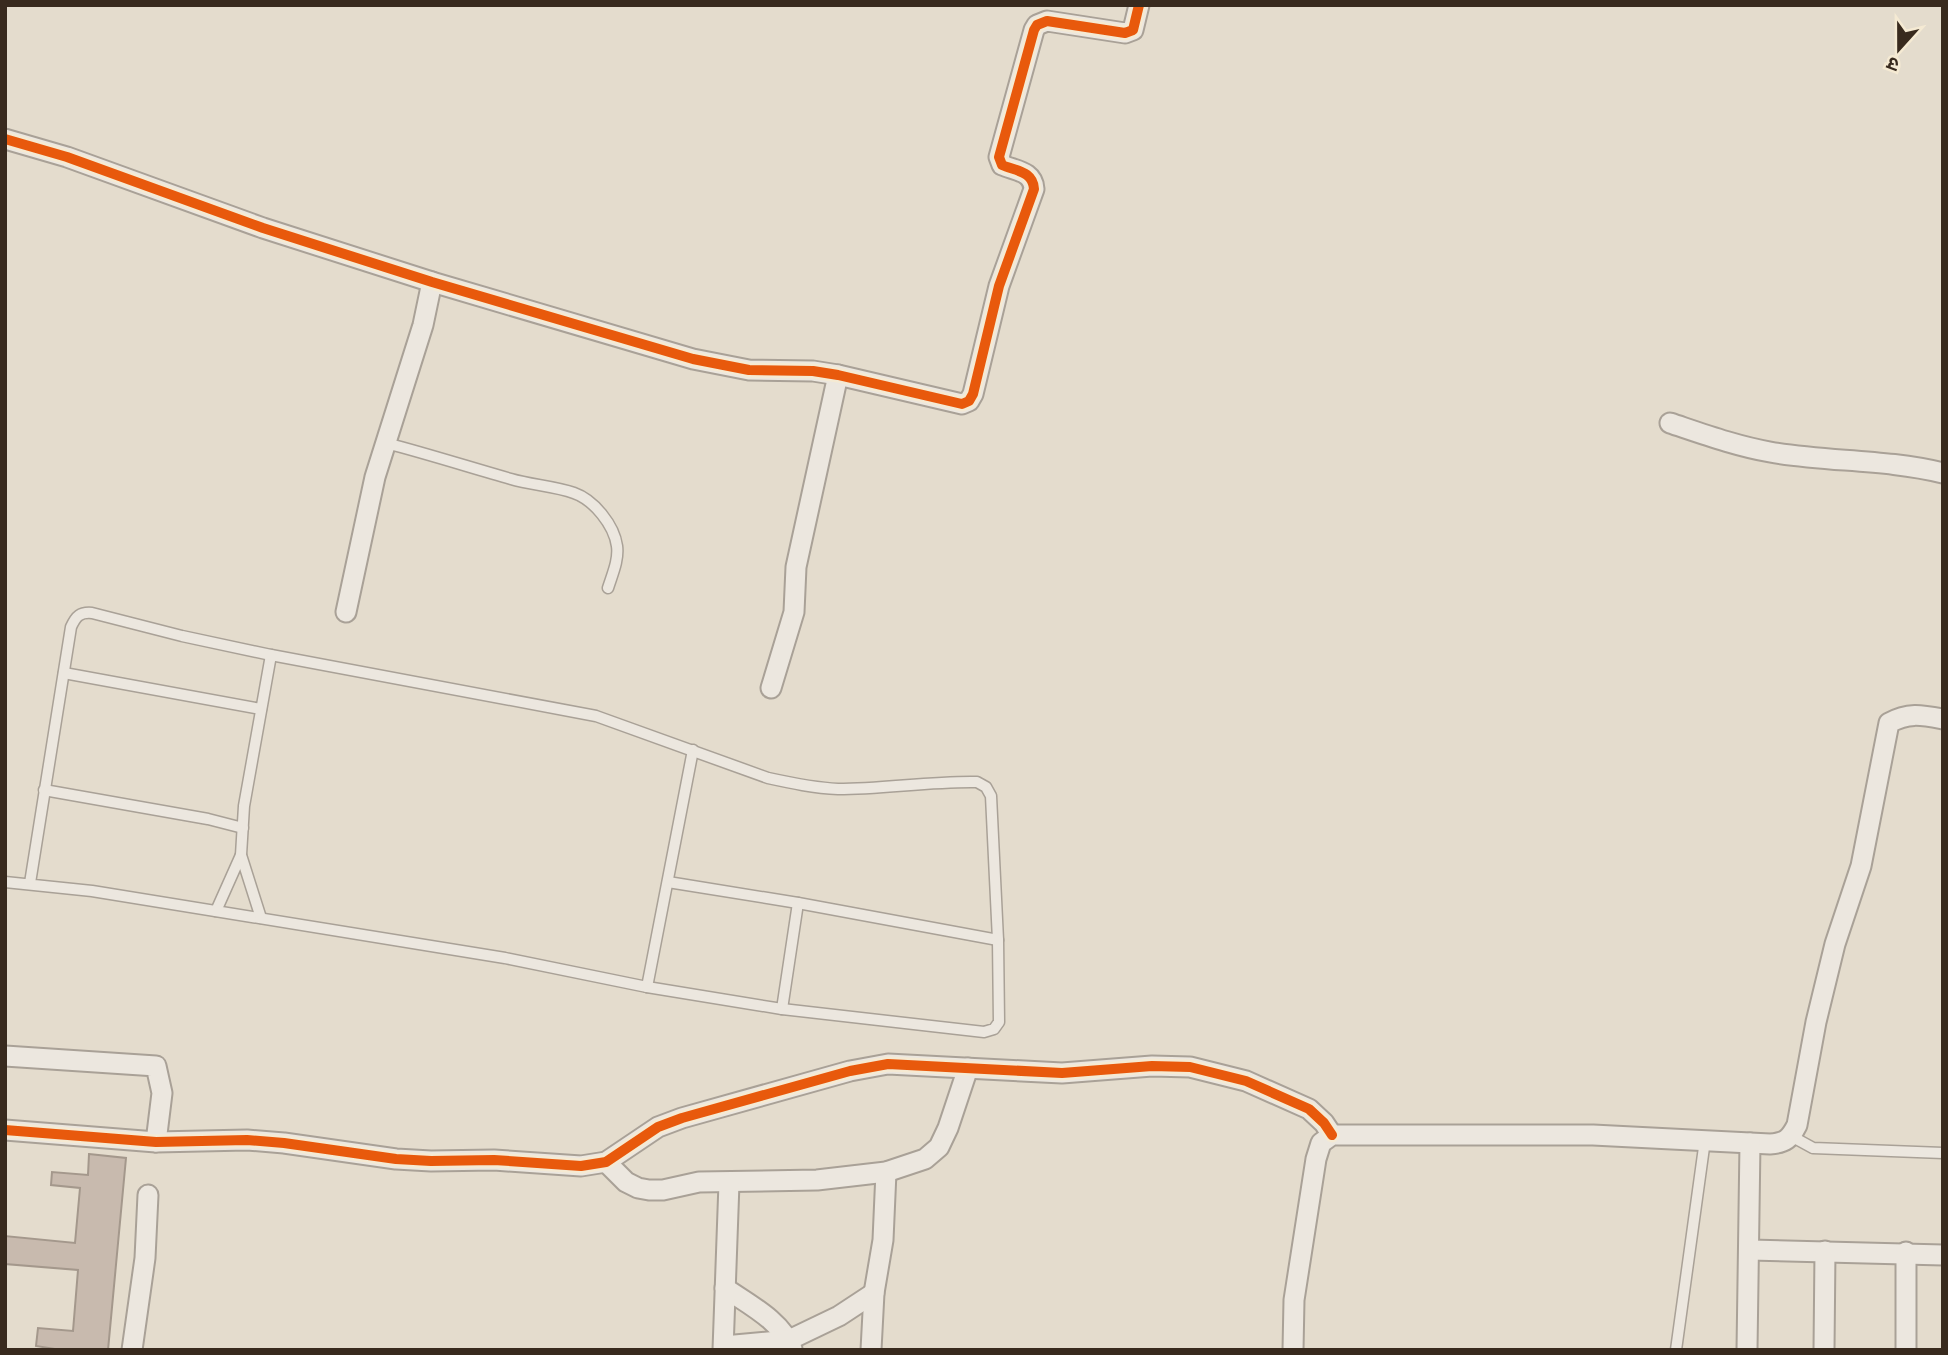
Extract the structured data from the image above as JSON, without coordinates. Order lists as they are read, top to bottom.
{
  "north": "bottom"
}
